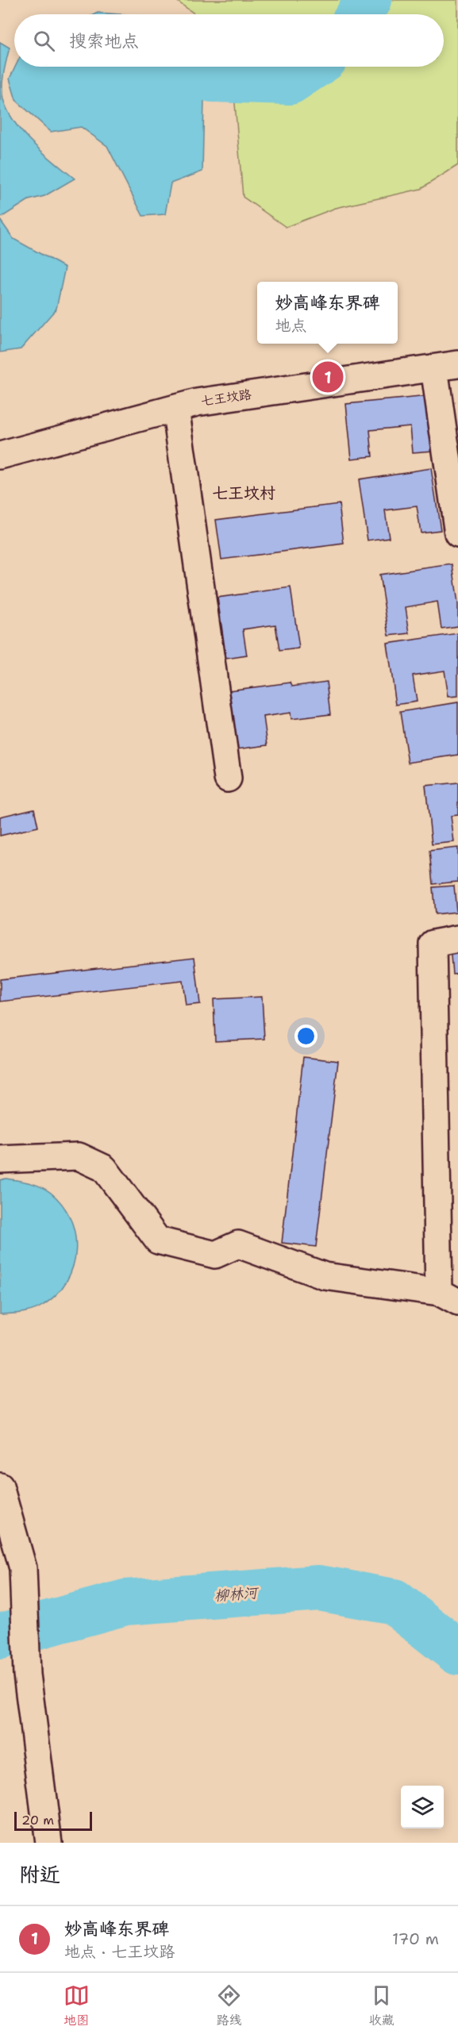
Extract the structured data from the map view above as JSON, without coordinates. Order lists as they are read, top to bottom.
{
  "streets": {
    "street": ["七王坟路"]
  },
  "districts": ["七王坟村"],
  "water": ["柳林河"],
  "scale_bar": "20 m",
  "page": {
    "search": "搜索地点",
    "popup": ["妙高峰东界碑", "地点"],
    "pins": "1",
    "scale": "20 m",
    "heading": "附近",
    "list": [
      {
        "mark": "1",
        "name": "妙高峰东界碑",
        "note": "地点 · 七王坟路",
        "value": "170 m"
      }
    ],
    "nav": ["地图", "路线", "收藏"]
  }
}
